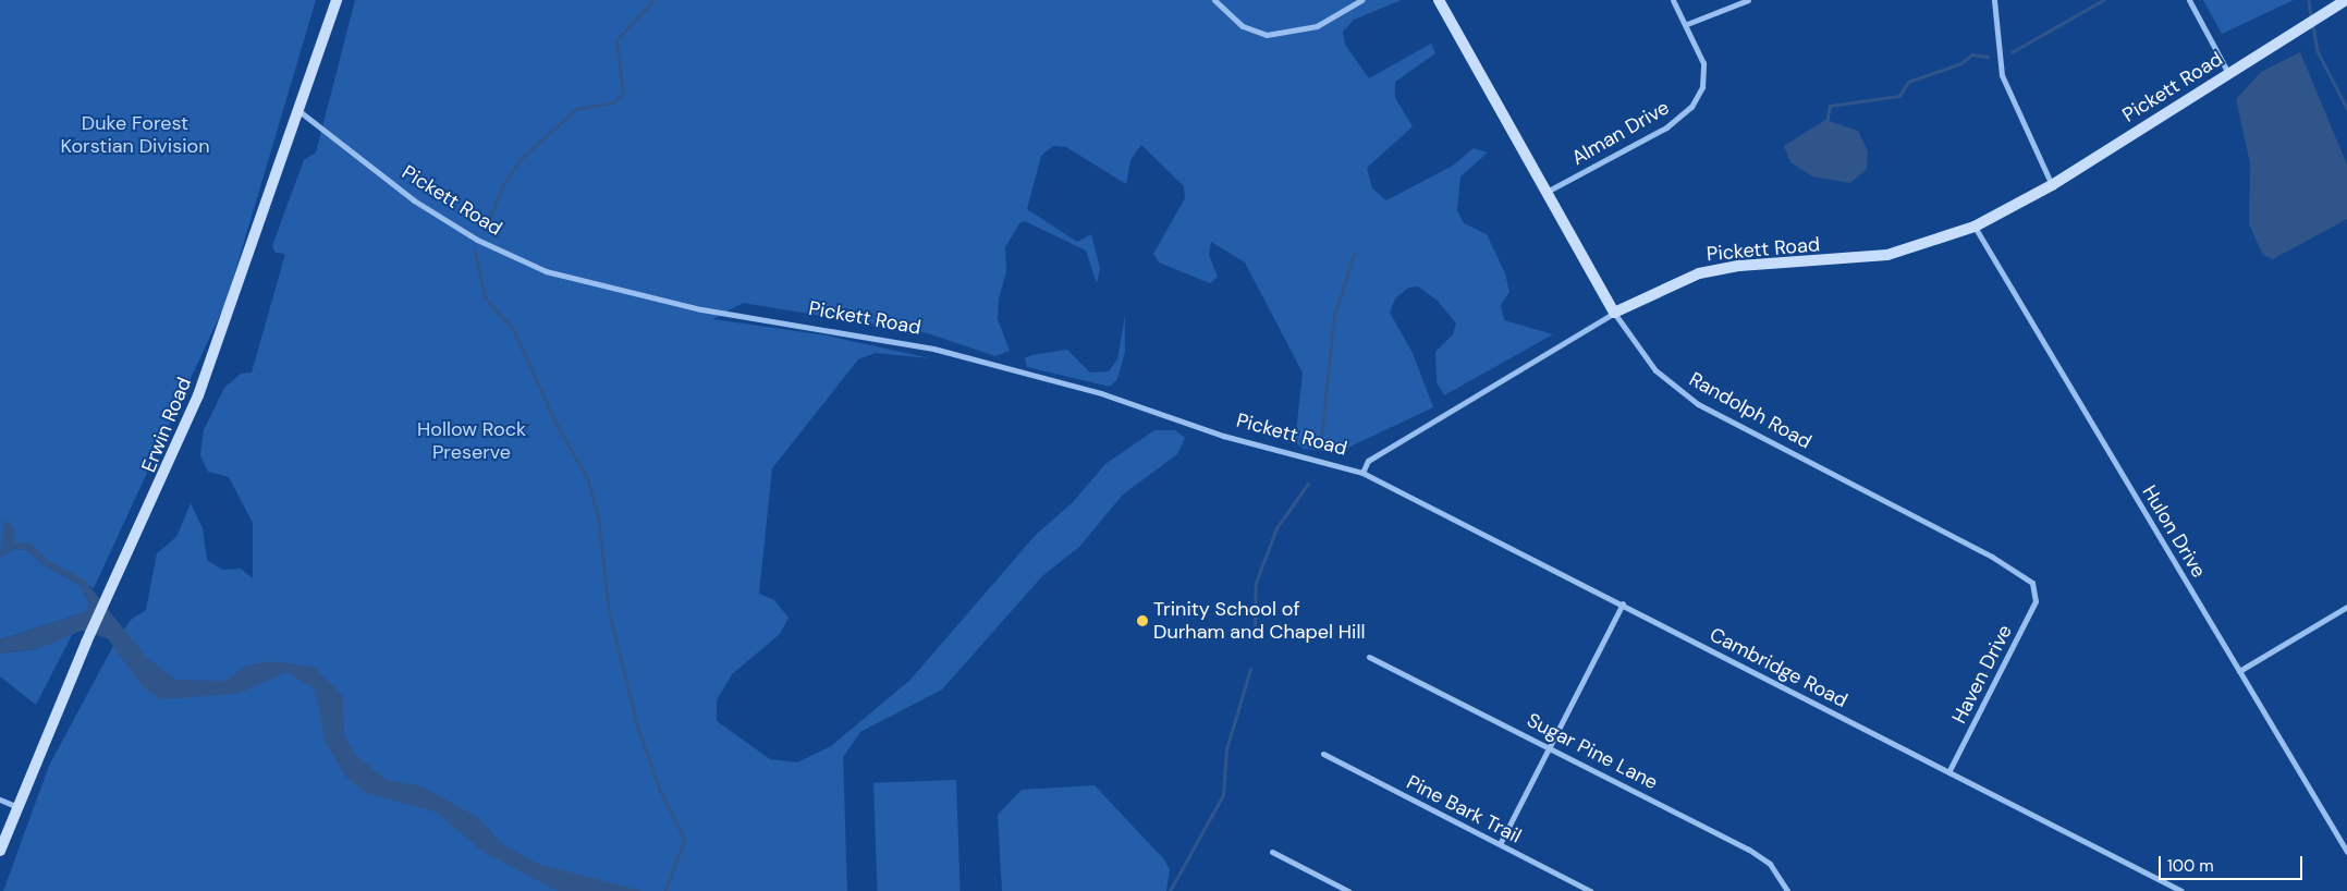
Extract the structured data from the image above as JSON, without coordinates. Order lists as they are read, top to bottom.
{
  "streets": {
    "street": [
      "Pickett Road",
      "Alman Drive",
      "Randolph Road",
      "Erwin Road",
      "Hulon Drive",
      "Cambridge Road",
      "Haven Drive",
      "Sugar Pine Lane",
      "Pine Bark Trail"
    ]
  },
  "crossings": [
    ["Pickett Road", "Randolph Road"],
    ["Pickett Road", "Erwin Road"],
    ["Pickett Road", "Hulon Drive"],
    ["Pickett Road", "Cambridge Road"],
    ["Alman Drive", "Randolph Road"],
    ["Randolph Road", "Haven Drive"],
    ["Cambridge Road", "Haven Drive"]
  ],
  "parks": ["Duke Forest Korstian Division", "Hollow Rock Preserve"],
  "places": ["Trinity School of Durham and Chapel Hill"],
  "scale_bar": "100 m"
}
